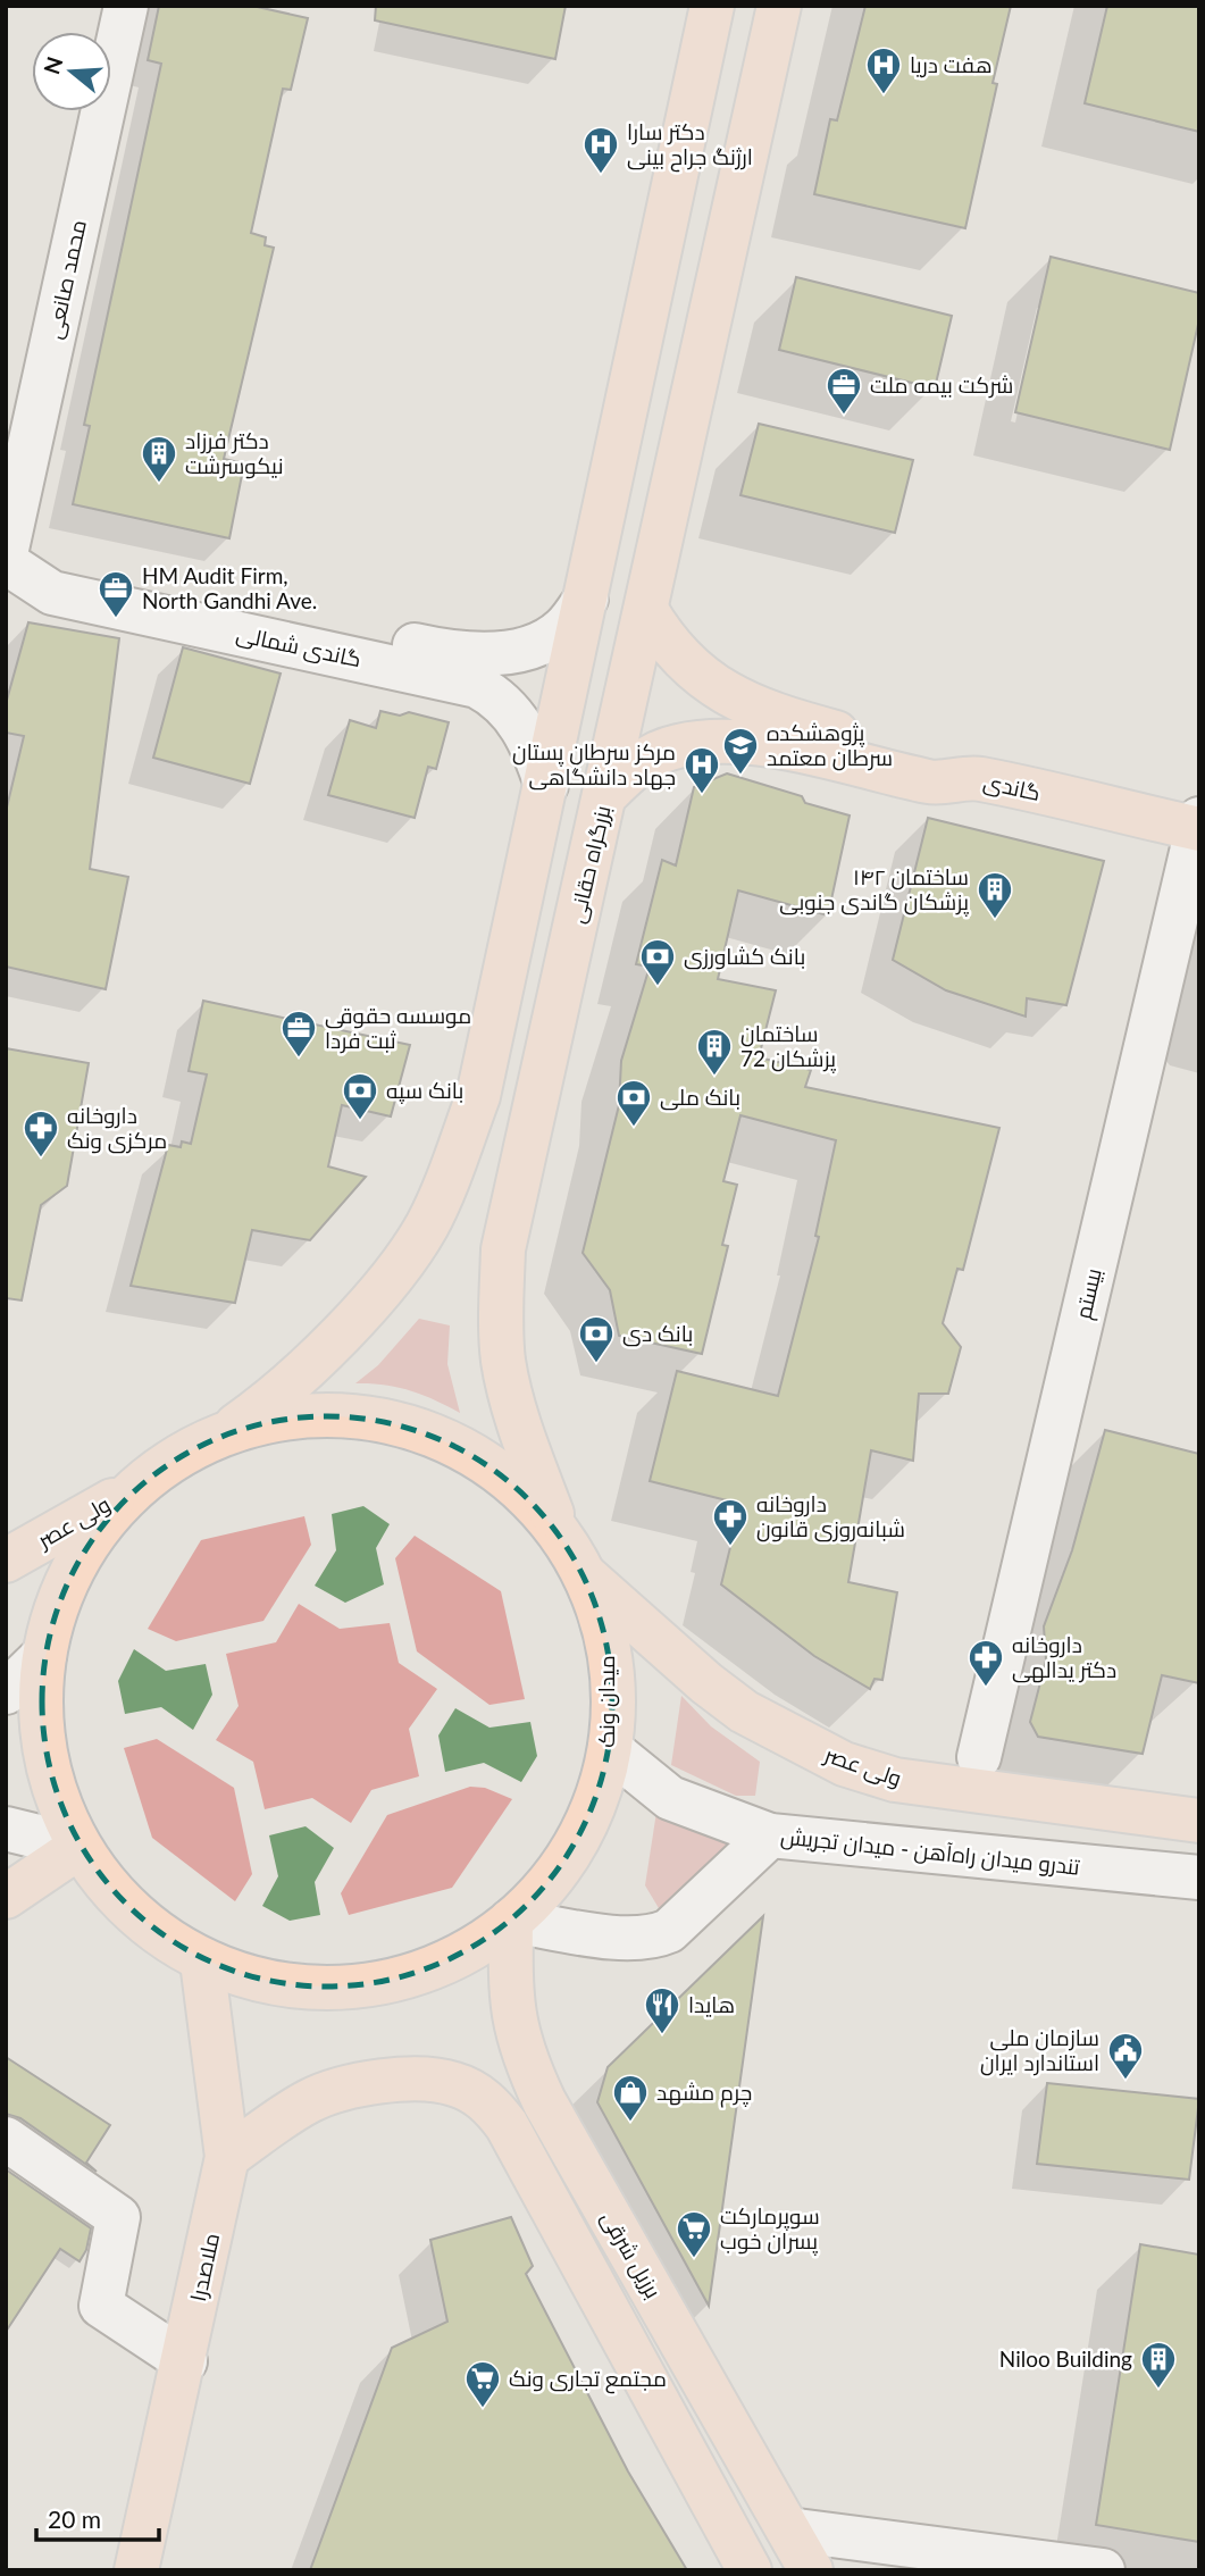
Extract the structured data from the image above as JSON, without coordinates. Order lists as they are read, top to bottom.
{
  "streets": {
    "main road": [
      "گاندی",
      "بزرگراه حقانی",
      "ولی عصر",
      "میدان ونک",
      "برزیل شرقی",
      "ملاصدرا"
    ],
    "street": [
      "محمد صانعی",
      "گاندی شمالی",
      "بیستم",
      "تندرو میدان راه‌آهن - میدان تجریش"
    ]
  },
  "crossings": [
    ["گاندی", "بزرگراه حقانی"],
    ["گاندی", "بیستم"],
    ["بزرگراه حقانی", "میدان ونک"],
    ["ولی عصر", "میدان ونک"],
    ["میدان ونک", "تندرو میدان راه‌آهن - میدان تجریش"],
    ["میدان ونک", "برزیل شرقی"],
    ["میدان ونک", "ملاصدرا"],
    ["تندرو میدان راه‌آهن - میدان تجریش", "برزیل شرقی"]
  ],
  "places": {
    "hospital": ["هفت دریا", "دکتر سارا ارژنگ جراح بینی", "مرکز سرطان پستان جهاد دانشگاهی"],
    "office": ["شرکت بیمه ملت", "HM Audit Firm, North Gandhi Ave.", "موسسه حقوقی ثبت فردا"],
    "building": [
      "دکتر فرزاد نیکوسرشت",
      "ساختمان ۱۴۲ پزشکان گاندی جنوبی",
      "ساختمان پزشکان 72",
      "Niloo Building"
    ],
    "school or university": ["پژوهشکده سرطان معتمد"],
    "bank": [
      "بانک کشاورزی",
      "بانک سپه",
      "بانک ملی",
      "بانک دی"
    ],
    "pharmacy": ["داروخانه مرکزی ونک", "داروخانه شبانه‌روزی قانون", "داروخانه دکتر یدالهی"],
    "restaurant": ["هایدا"],
    "public building": ["سازمان ملی استاندارد ایران"],
    "shop": ["چرم مشهد"],
    "supermarket": ["سوپرمارکت پسران خوب", "مجتمع تجاری ونک"]
  },
  "scale_bar": "20 m",
  "north": "left"
}
